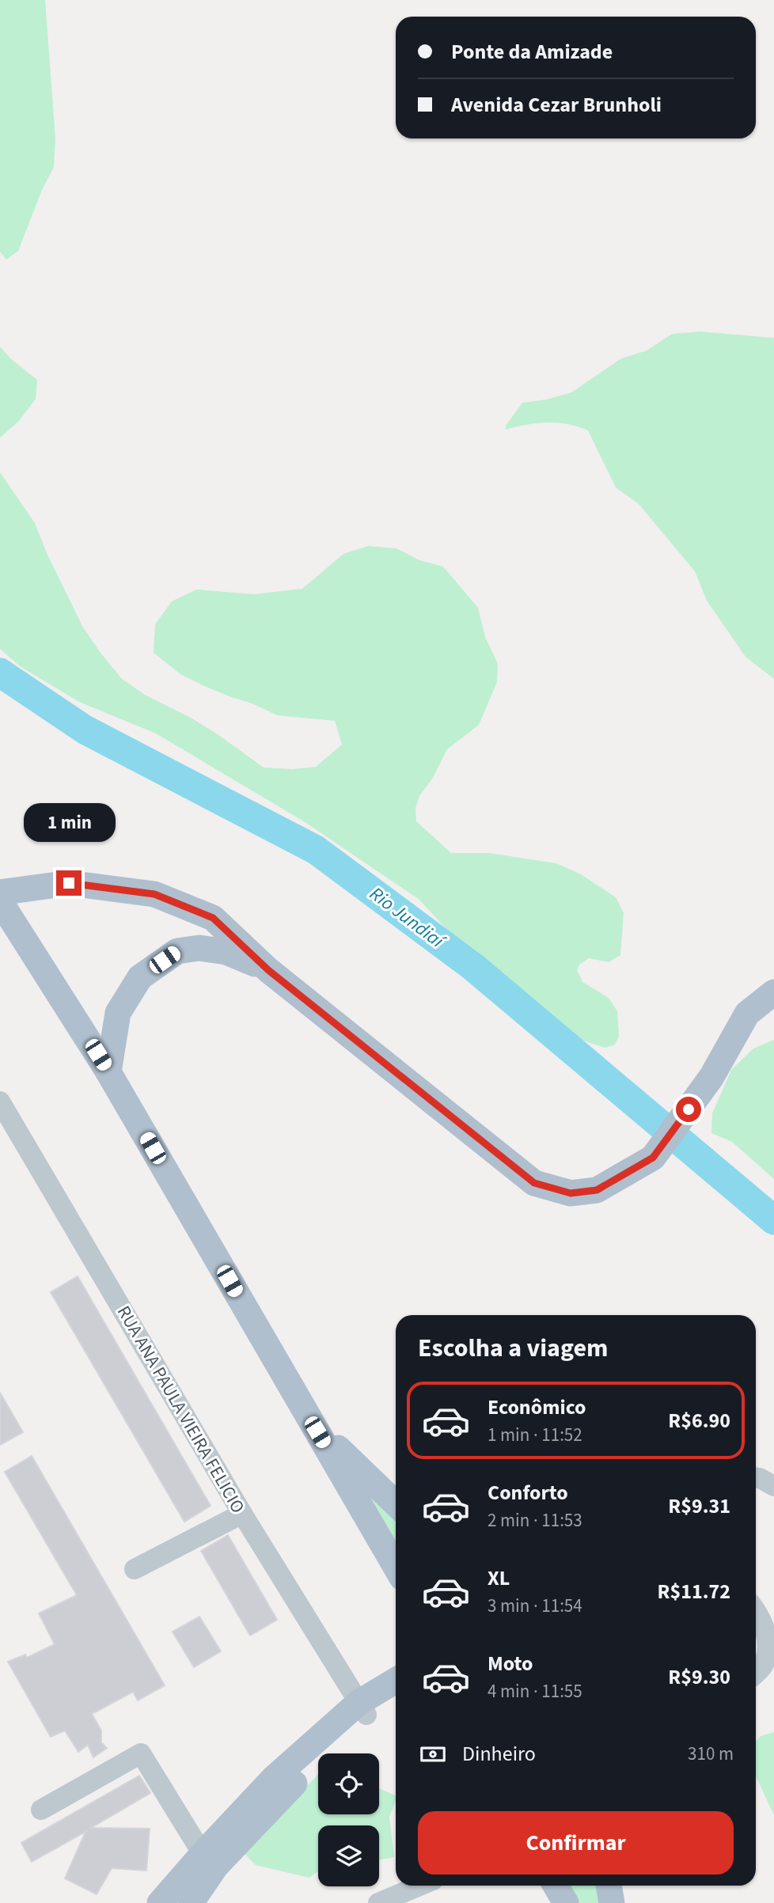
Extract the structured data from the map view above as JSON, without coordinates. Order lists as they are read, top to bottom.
{
  "streets": {
    "street": ["RUA ANA PAULA VIEIRA FELICIO"]
  },
  "water": ["Rio Jundiaí"],
  "page": {
    "banner": ["Ponte da Amizade", "Avenida Cezar Brunholi"],
    "bubble": "1 min",
    "heading": "Escolha a viagem",
    "list": [
      {
        "name": "Econômico",
        "note": "1 min · 11:52",
        "value": "R$6.90"
      },
      {
        "name": "Conforto",
        "note": "2 min · 11:53",
        "value": "R$9.31"
      },
      {
        "name": "XL",
        "note": "3 min · 11:54",
        "value": "R$11.72"
      },
      {
        "name": "Moto",
        "note": "4 min · 11:55",
        "value": "R$9.30"
      }
    ],
    "pay": ["Dinheiro", "310 m"],
    "buttons": "Confirmar"
  }
}
